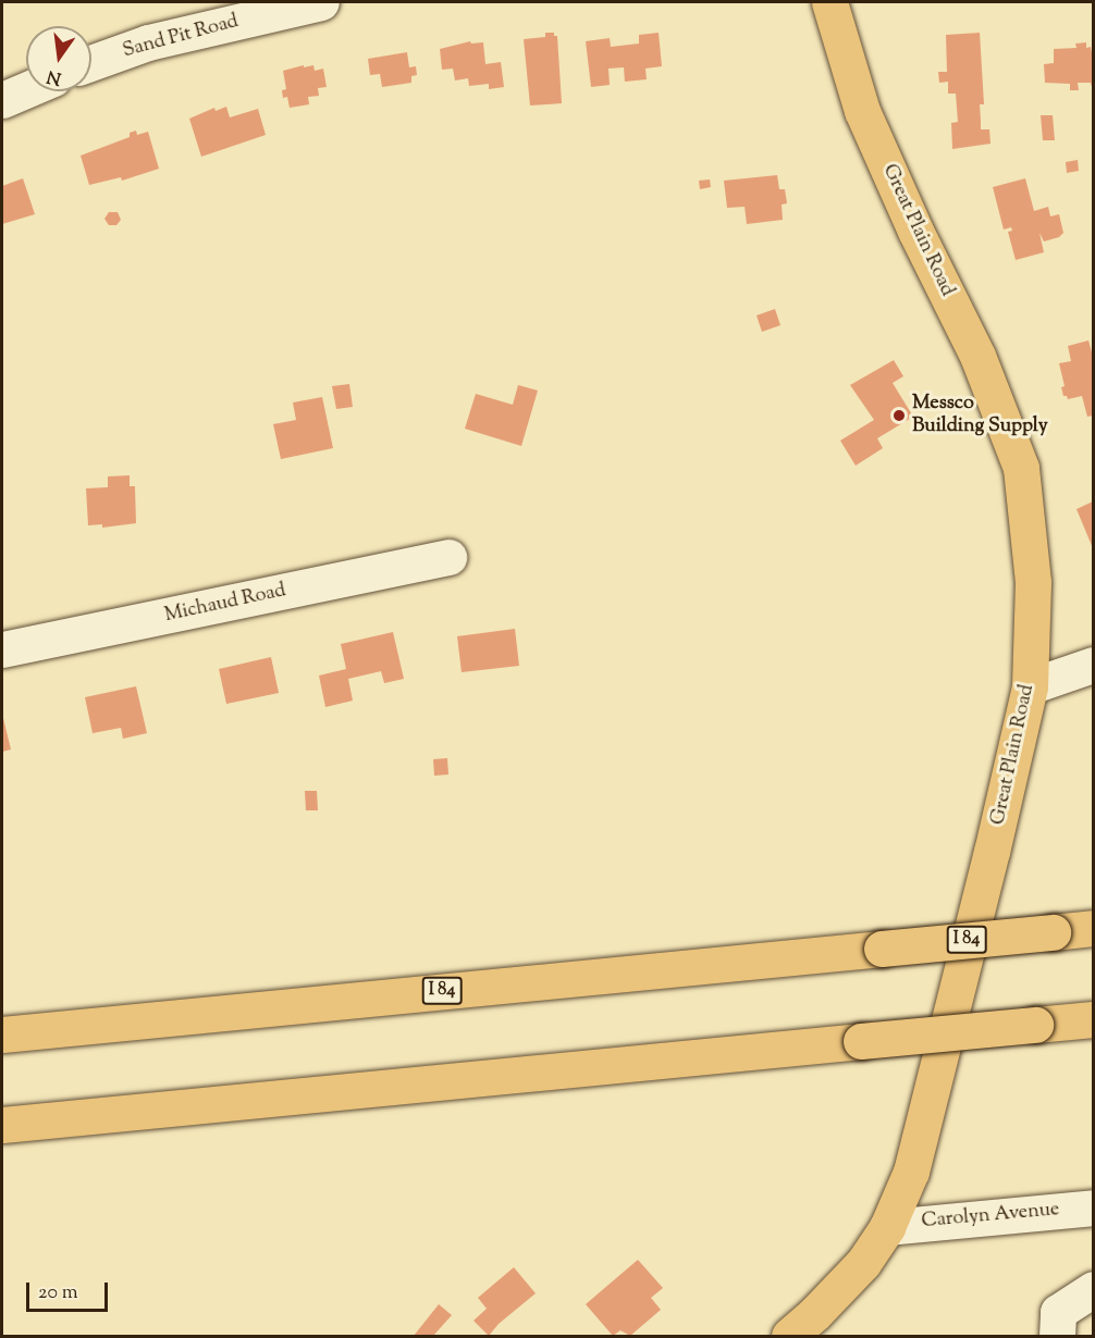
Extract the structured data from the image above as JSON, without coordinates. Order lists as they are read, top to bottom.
{
  "streets": {
    "main road": ["Great Plain Road", "I 84"],
    "street": ["Sand Pit Road", "Michaud Road", "Carolyn Avenue"]
  },
  "crossings": [
    ["Great Plain Road", "Carolyn Avenue"]
  ],
  "places": ["Messco Building Supply"],
  "scale_bar": "20 m",
  "north": "bottom"
}
